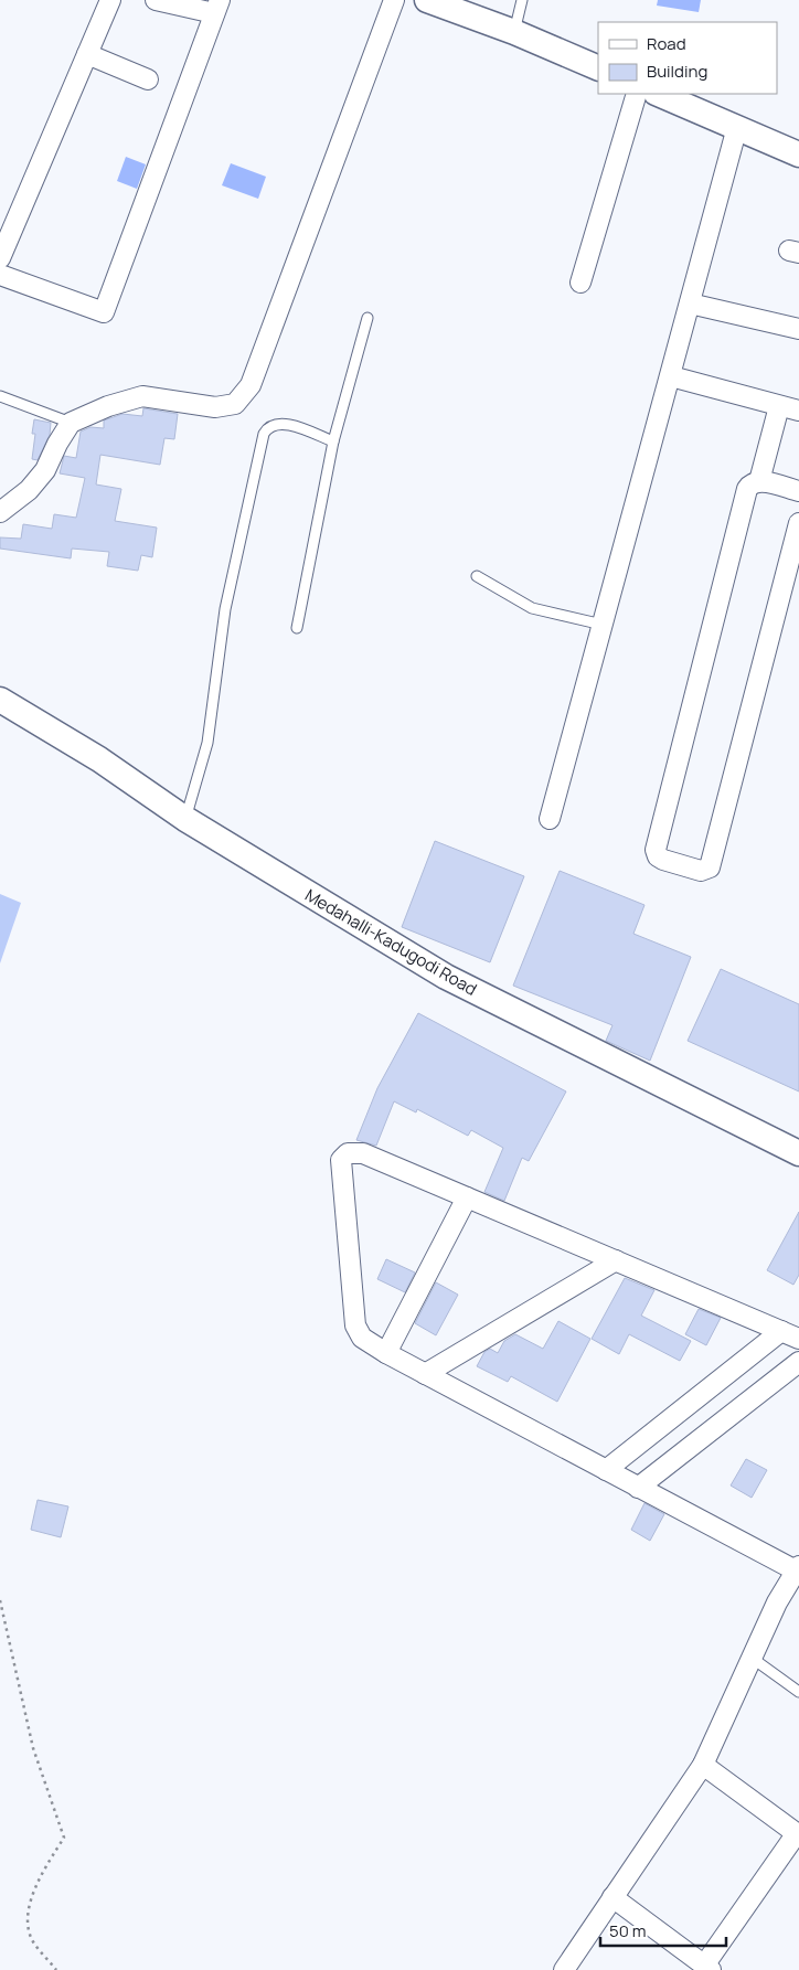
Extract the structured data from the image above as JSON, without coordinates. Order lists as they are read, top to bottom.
{
  "streets": {
    "street": ["Medahalli-Kadugodi Road"]
  },
  "legend": ["Road", "Building"],
  "scale_bar": "50 m"
}
